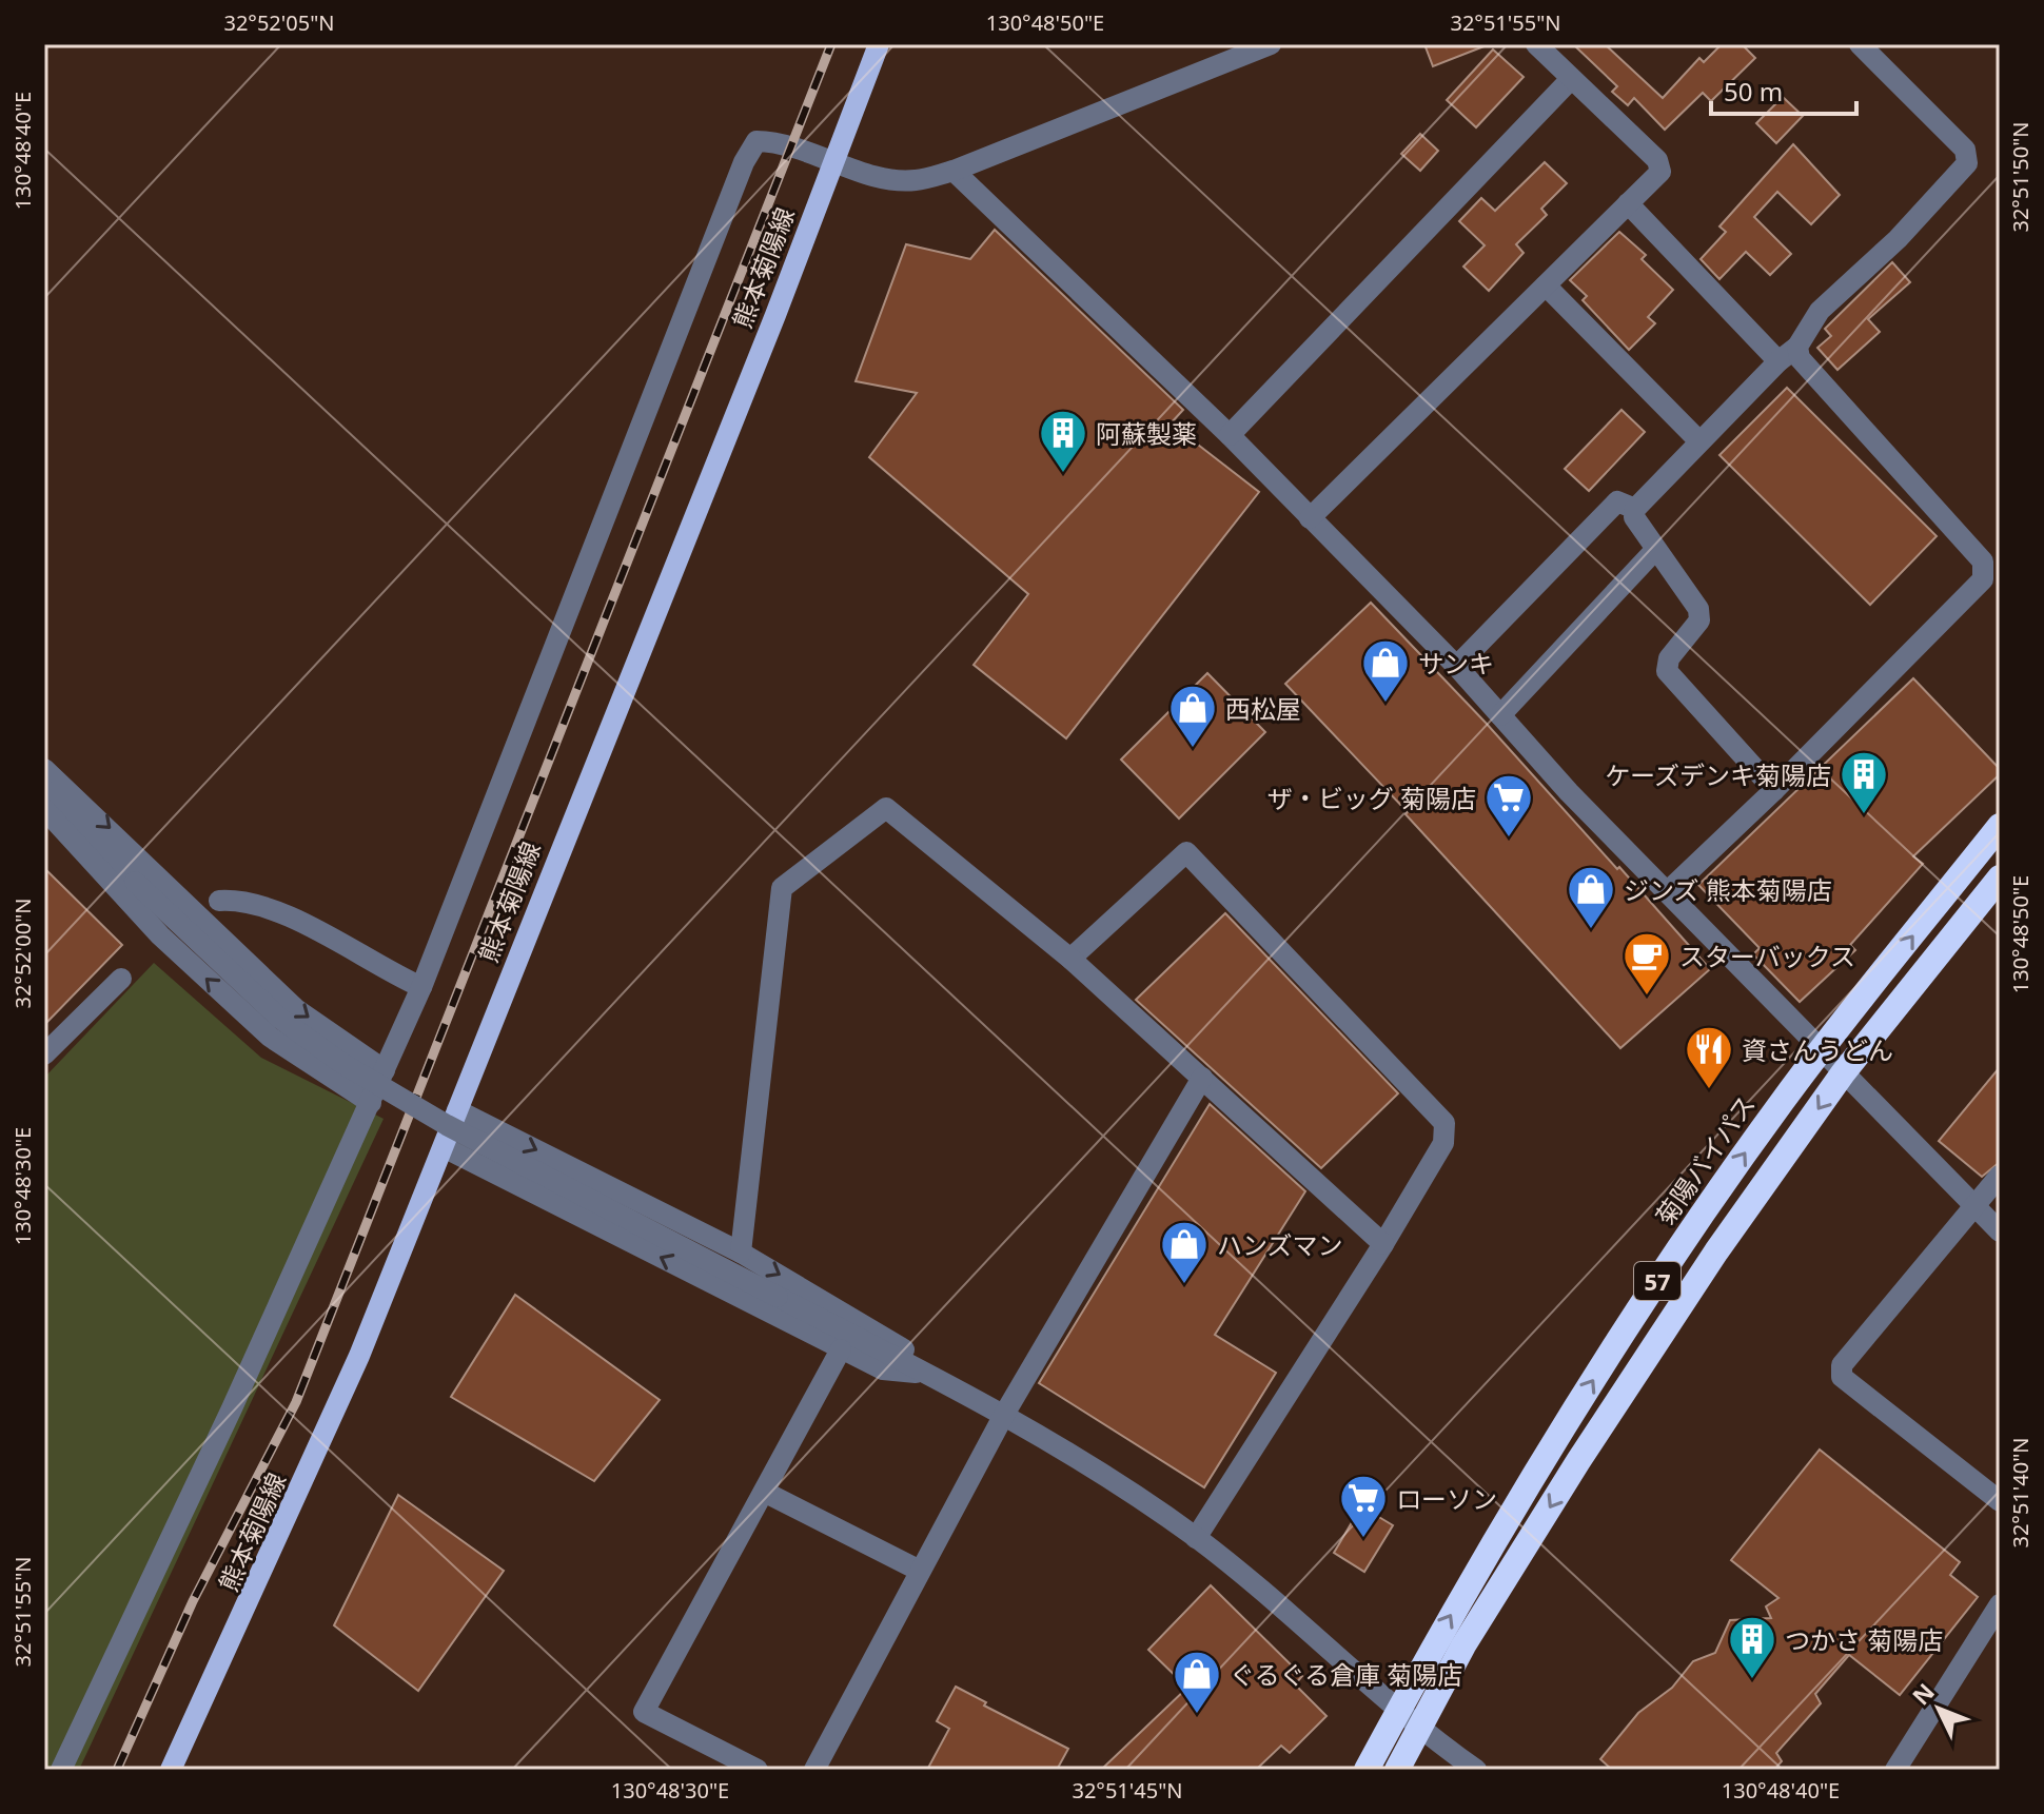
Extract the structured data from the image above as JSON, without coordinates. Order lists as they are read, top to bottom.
{
  "streets": {
    "highway": ["菊陽バイパス", "57"],
    "main road": ["熊本菊陽線"]
  },
  "places": {
    "building": ["阿蘇製薬", "ケーズデンキ菊陽店", "つかさ 菊陽店"],
    "shop": [
      "サンキ",
      "西松屋",
      "ジンズ 熊本菊陽店",
      "ハンズマン",
      "ぐるぐる倉庫 菊陽店"
    ],
    "supermarket": ["ザ・ビッグ 菊陽店", "ローソン"],
    "cafe": ["スターバックス"],
    "restaurant": ["資さんうどん"]
  },
  "scale_bar": "50 m",
  "north": "top left",
  "coordinates": [
    "32°52'05\"N",
    "130°48'50\"E",
    "32°51'55\"N",
    "130°48'40\"E",
    "32°51'50\"N",
    "32°52'00\"N",
    "130°48'30\"E",
    "32°51'40\"N",
    "32°51'45\"N"
  ]
}
